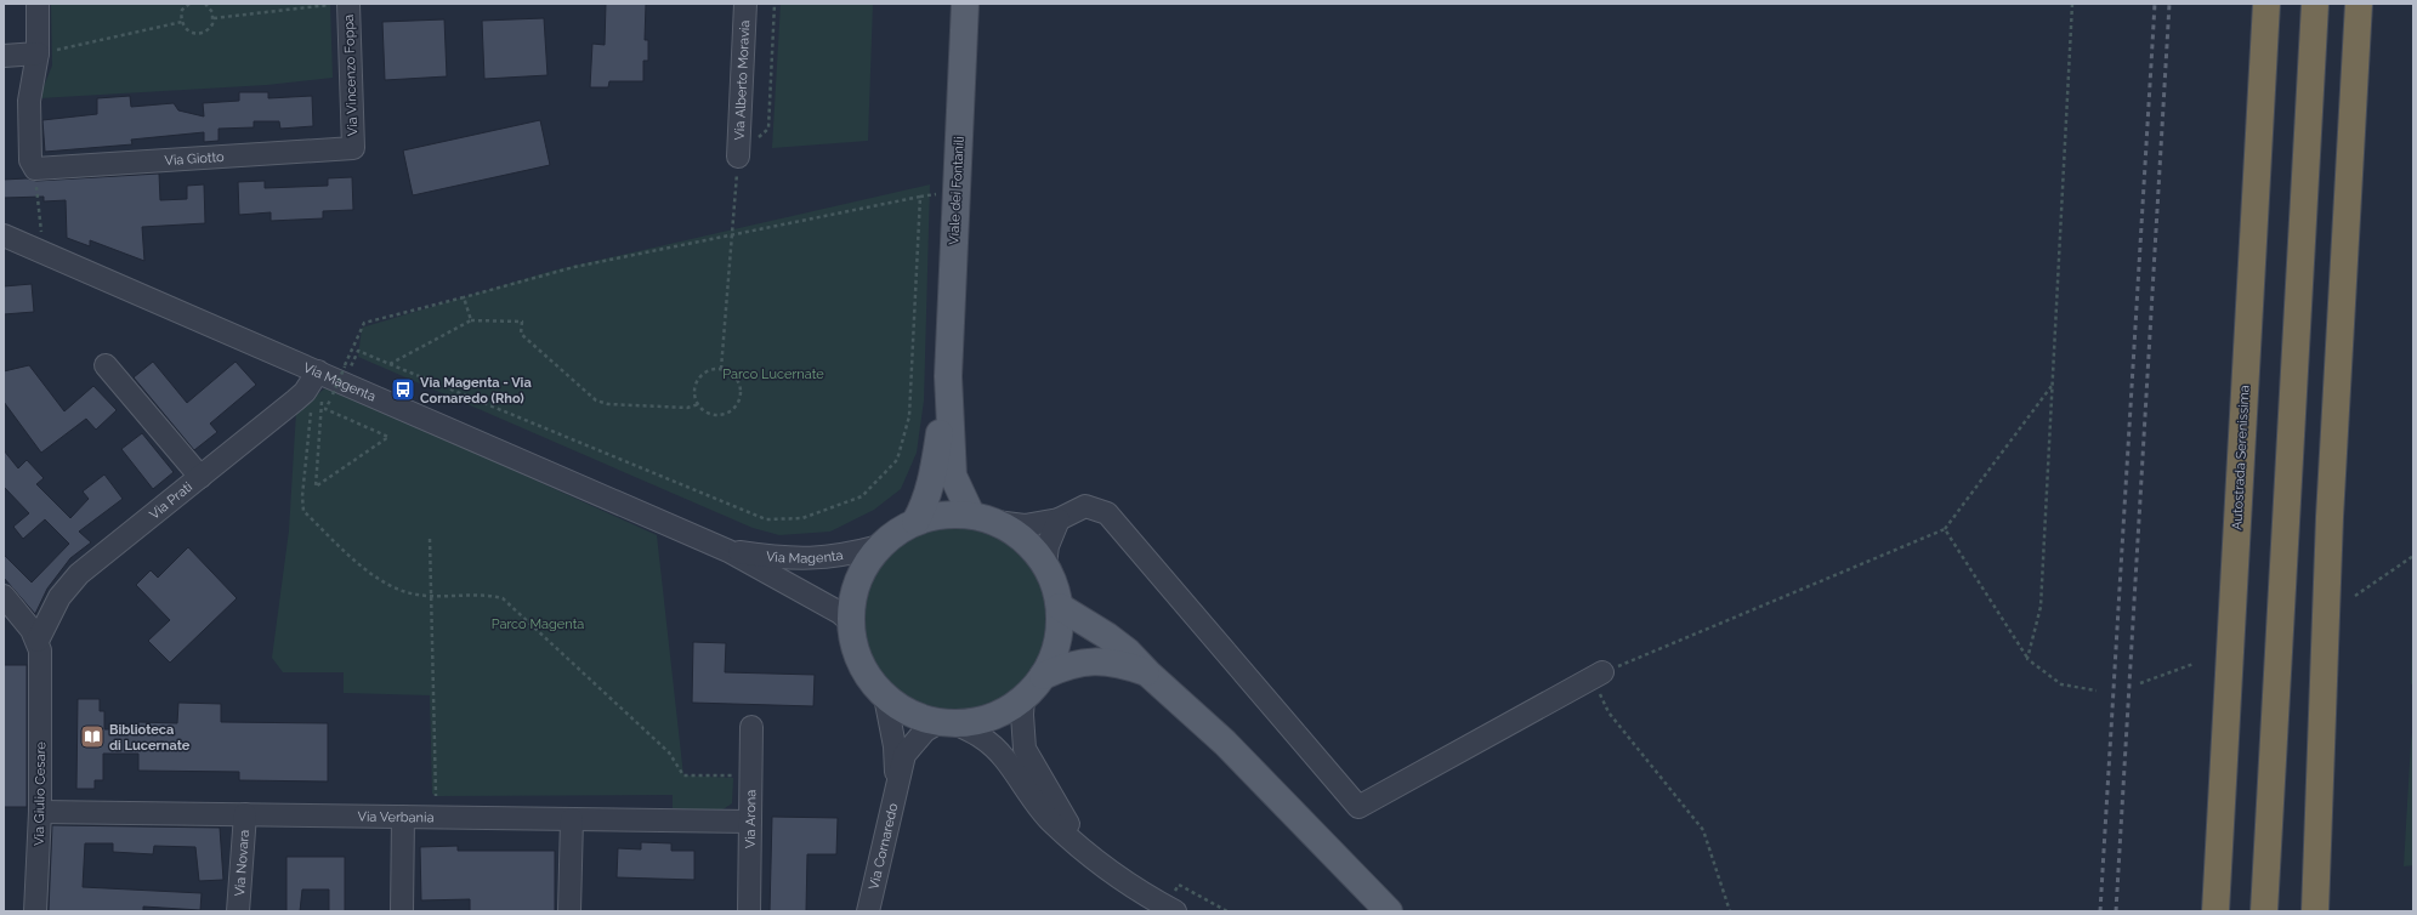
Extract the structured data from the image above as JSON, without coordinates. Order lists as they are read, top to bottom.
{
  "streets": {
    "highway": ["Autostrada Serenissima"],
    "main road": ["Viale dei Fontanili"],
    "street": [
      "Via Vincenzo Foppa",
      "Via Alberto Moravia",
      "Via Giotto",
      "Via Magenta",
      "Via Prati",
      "Via Giulio Cesare",
      "Via Verbania",
      "Via Arona",
      "Via Cornaredo",
      "Via Novara"
    ]
  },
  "crossings": [
    ["Via Vincenzo Foppa", "Via Giotto"],
    ["Via Magenta", "Via Prati"],
    ["Via Prati", "Via Giulio Cesare"],
    ["Via Giulio Cesare", "Via Verbania"],
    ["Via Verbania", "Via Arona"],
    ["Via Verbania", "Via Novara"]
  ],
  "parks": ["Parco Lucernate", "Parco Magenta"],
  "places": {
    "bus stop": ["Via Magenta - Via Cornaredo (Rho)"],
    "library": ["Biblioteca di Lucernate"]
  }
}
